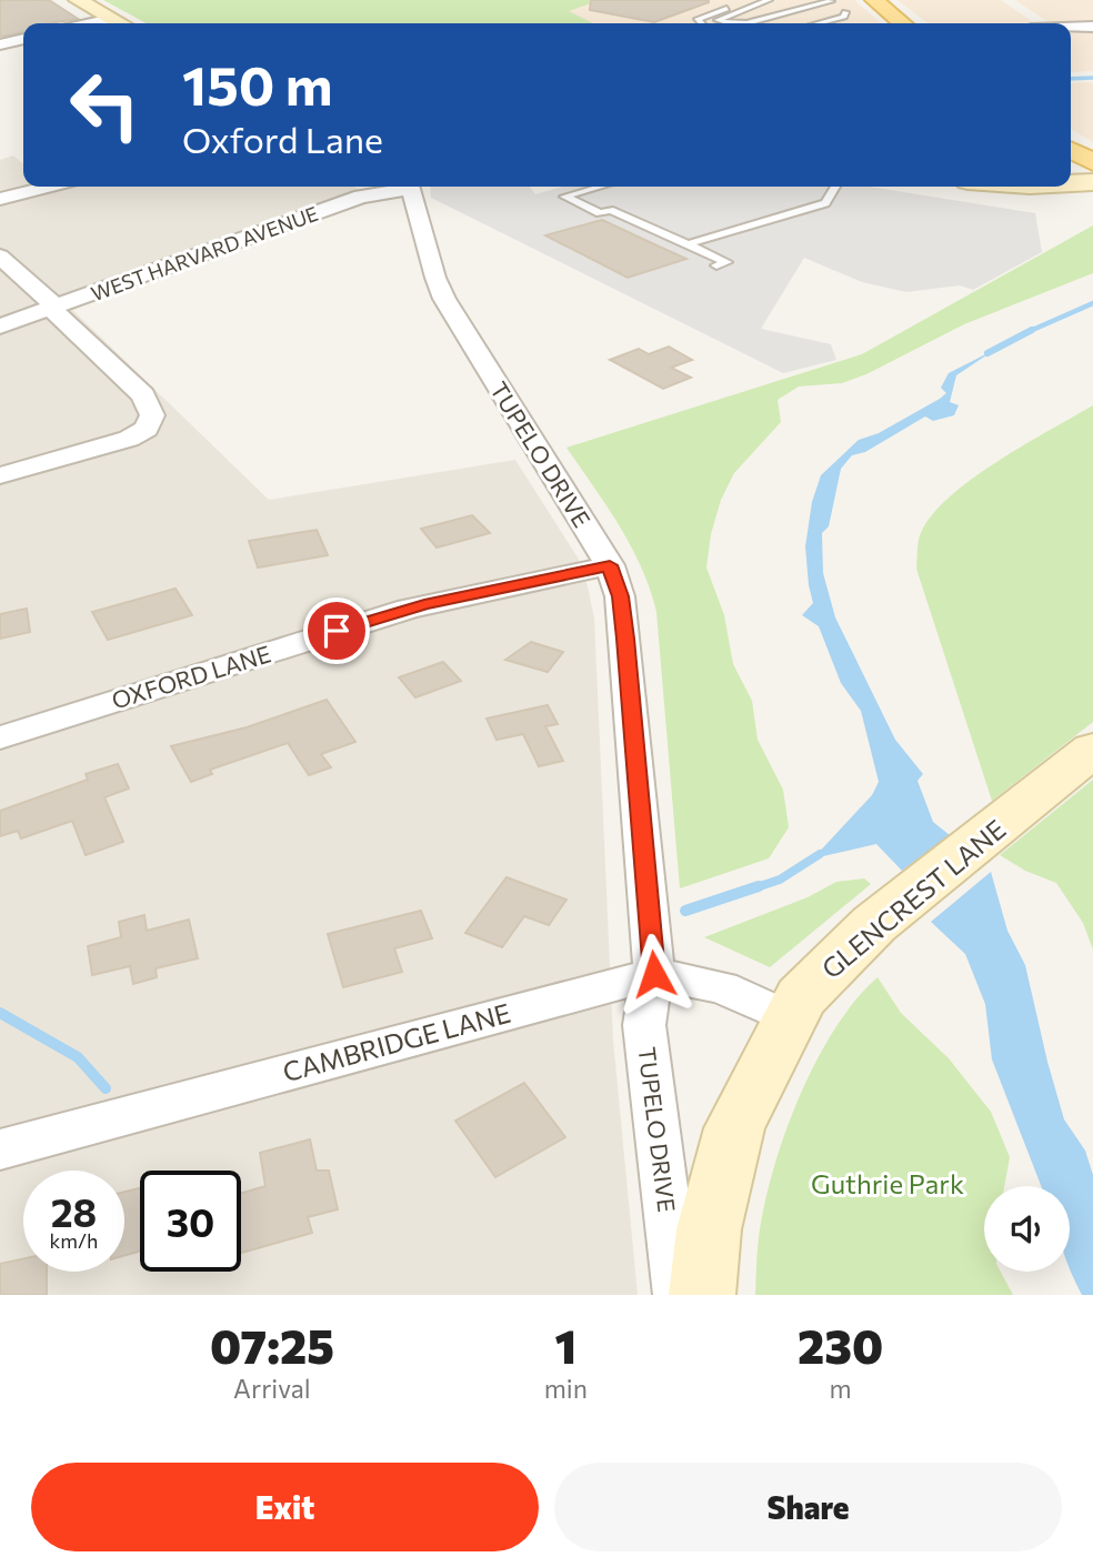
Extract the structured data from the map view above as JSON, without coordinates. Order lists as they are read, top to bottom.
{
  "streets": {
    "street": [
      "WEST HARVARD AVENUE",
      "TUPELO DRIVE",
      "OXFORD LANE",
      "GLENCREST LANE",
      "CAMBRIDGE LANE"
    ]
  },
  "crossings": [
    ["TUPELO DRIVE", "OXFORD LANE"],
    ["TUPELO DRIVE", "CAMBRIDGE LANE"],
    ["GLENCREST LANE", "CAMBRIDGE LANE"]
  ],
  "parks": ["Guthrie Park"],
  "page": {
    "turn": ["150 m", "Oxford Lane"],
    "speed": "28 km/h",
    "limit": "30",
    "eta": [
      "07:25",
      "Arrival",
      "1",
      "min",
      "230",
      "m"
    ],
    "buttons": ["Exit", "Share"]
  }
}
